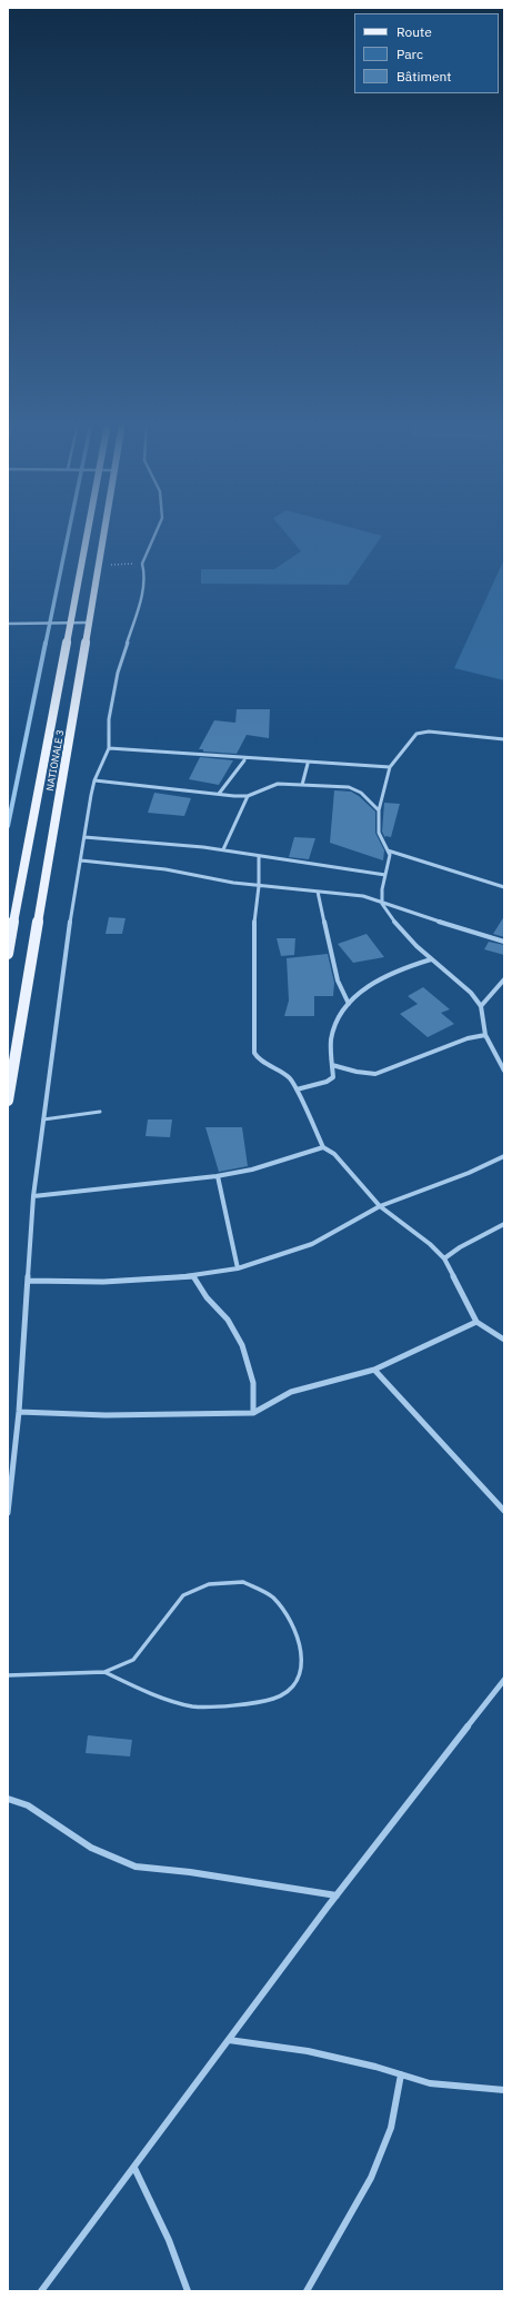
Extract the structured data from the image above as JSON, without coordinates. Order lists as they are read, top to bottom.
{
  "streets": {
    "main road": ["NATIONALE 3"]
  },
  "legend": ["Route", "Parc", "Bâtiment"]
}
